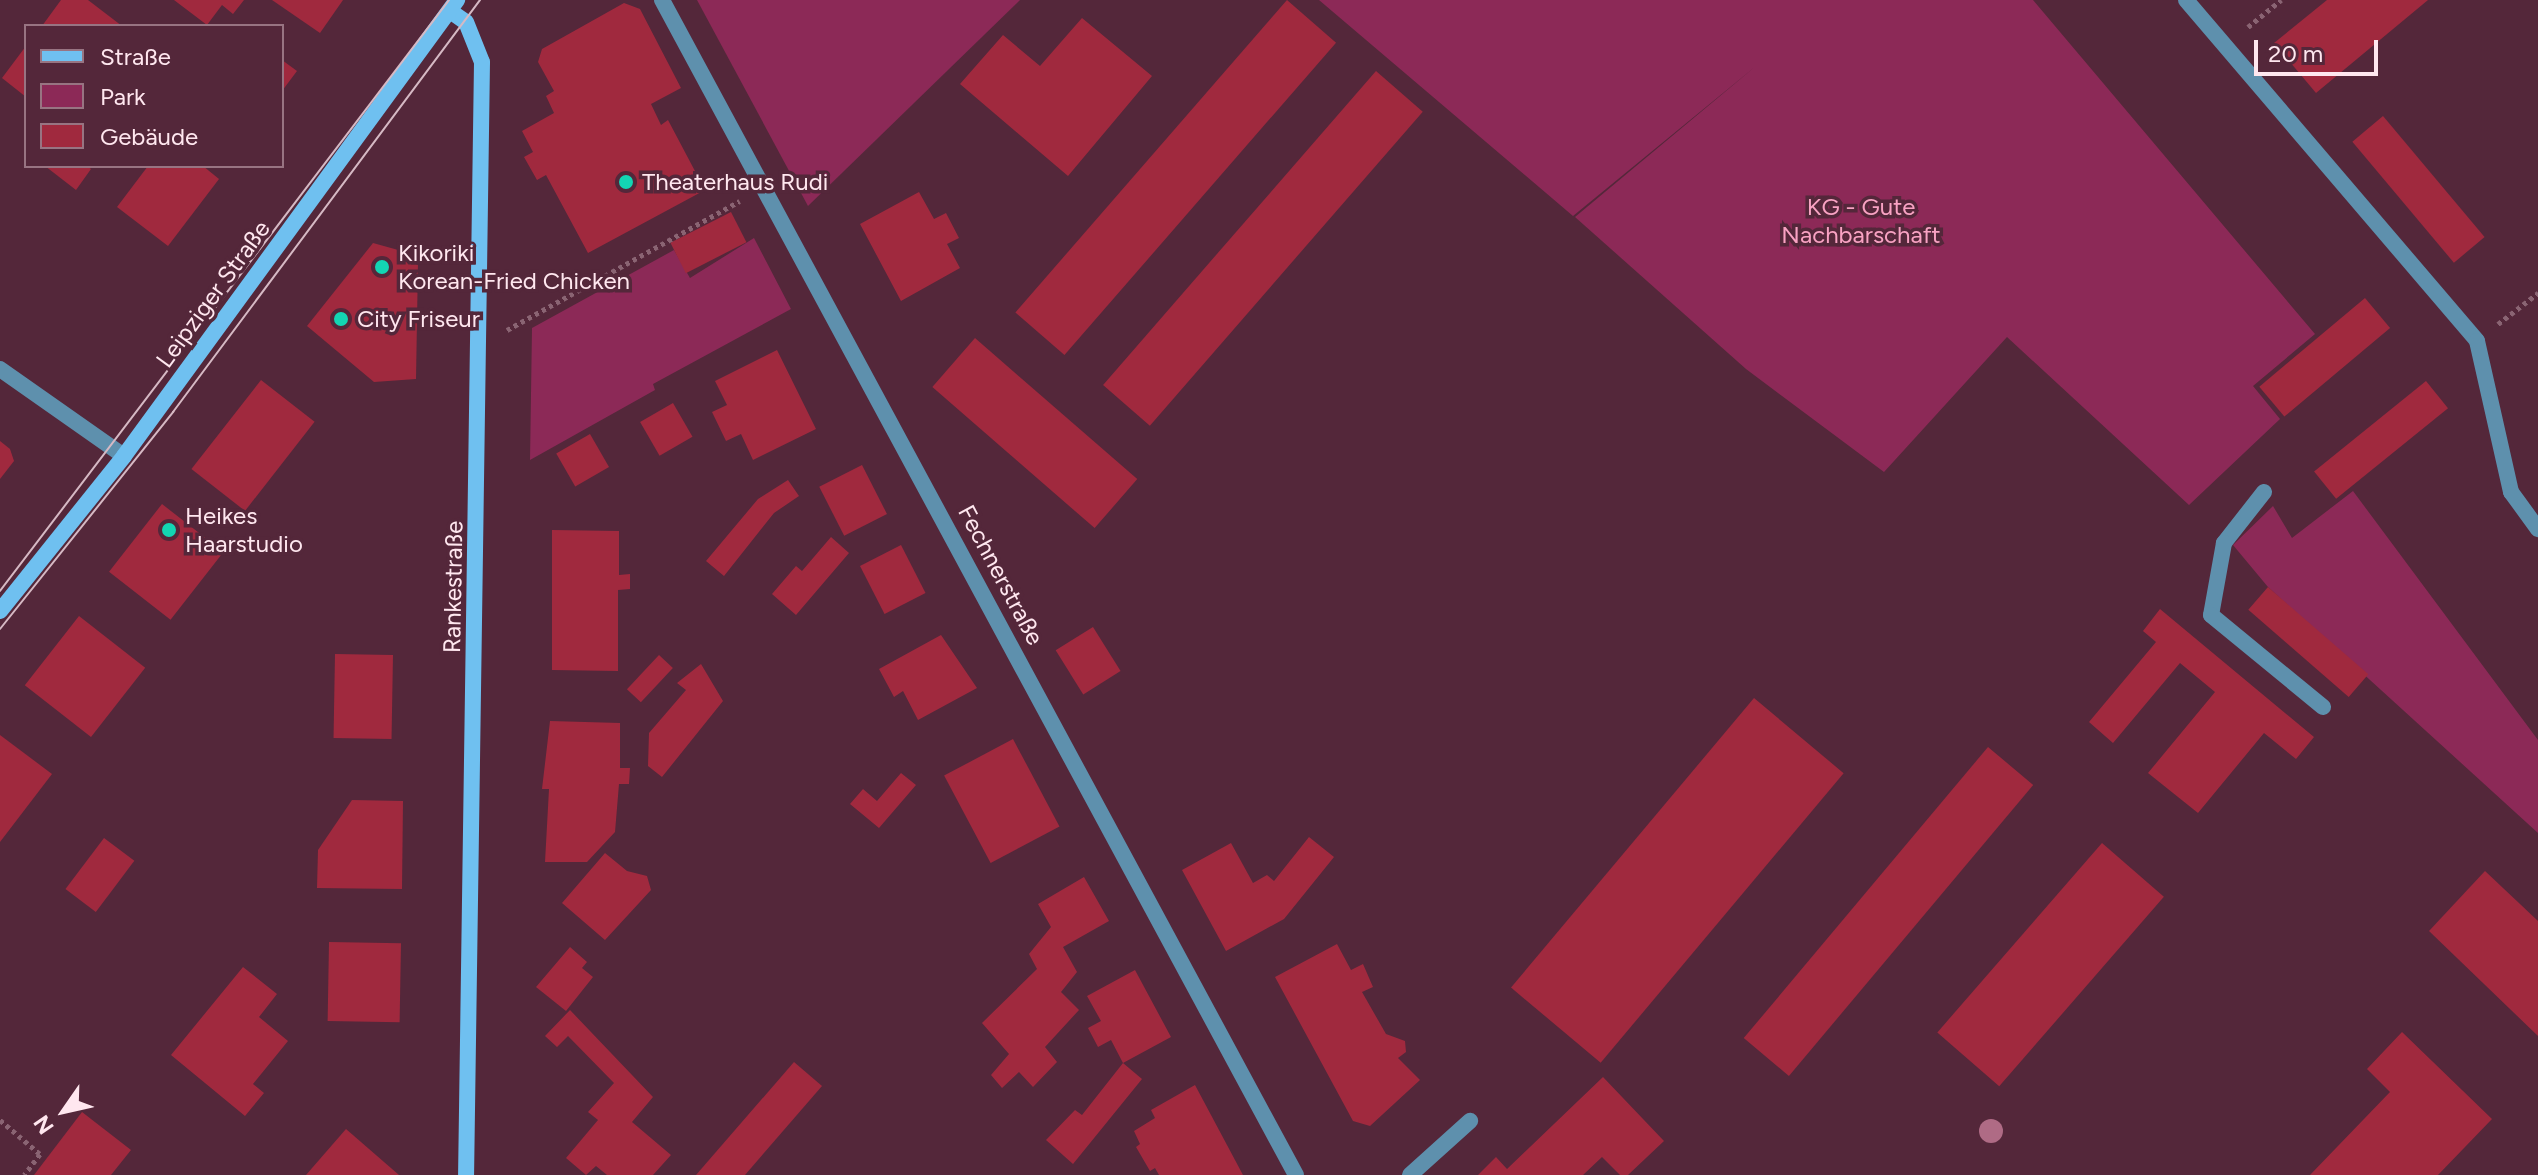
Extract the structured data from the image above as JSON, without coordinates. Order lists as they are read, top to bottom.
{
  "streets": {
    "street": ["Leipziger Straße", "Fechnerstraße", "Rankestraße"]
  },
  "crossings": [
    ["Leipziger Straße", "Rankestraße"]
  ],
  "parks": ["KG - Gute Nachbarschaft"],
  "places": [
    "Theaterhaus Rudi",
    "Kikoriki Korean-Fried Chicken",
    "City Friseur",
    "Heikes Haarstudio"
  ],
  "legend": ["Straße", "Park", "Gebäude"],
  "scale_bar": "20 m",
  "north": "bottom left"
}
